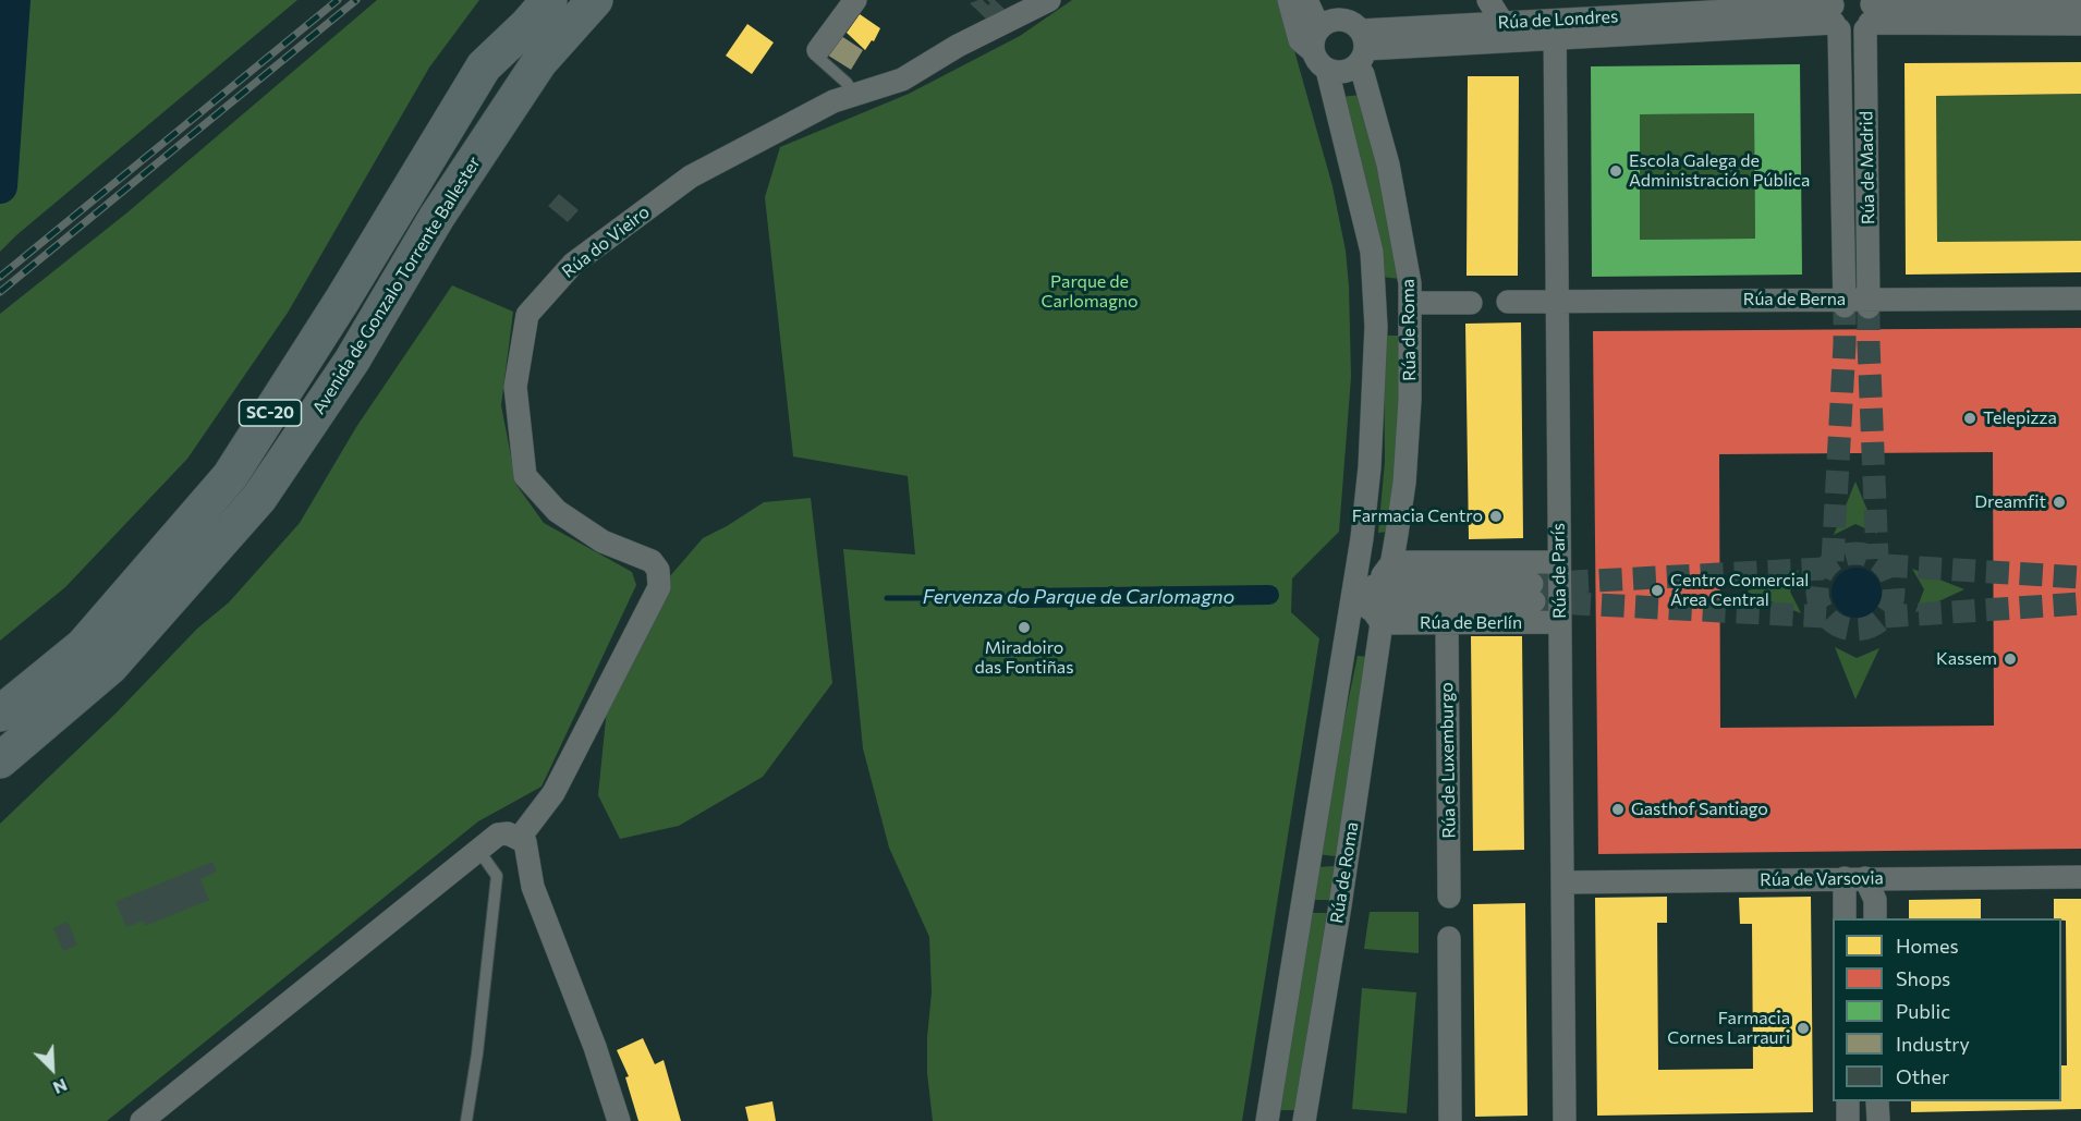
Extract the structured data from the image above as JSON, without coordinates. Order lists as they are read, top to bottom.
{
  "streets": {
    "highway": ["Avenida de Gonzalo Torrente Ballester", "SC-20"],
    "street": [
      "Rúa de Londres",
      "Rúa de Madrid",
      "Rúa do Vieiro",
      "Rúa de Berna",
      "Rúa de Roma",
      "Rúa de París",
      "Rúa de Berlín",
      "Rúa de Luxemburgo",
      "Rúa de Varsovia"
    ]
  },
  "crossings": [
    ["Rúa de Londres", "Rúa de Madrid"],
    ["Rúa de Londres", "Rúa de Roma"],
    ["Rúa de Londres", "Rúa de París"],
    ["Rúa de Madrid", "Rúa de Berna"],
    ["Rúa de Berna", "Rúa de París"],
    ["Rúa de Roma", "Rúa de Berlín"],
    ["Rúa de París", "Rúa de Berlín"],
    ["Rúa de París", "Rúa de Varsovia"],
    ["Rúa de Berlín", "Rúa de Luxemburgo"]
  ],
  "water": ["Fervenza do Parque de Carlomagno"],
  "parks": ["Parque de Carlomagno"],
  "places": [
    "Escola Galega de Administración Pública",
    "Telepizza",
    "Dreamfit",
    "Farmacia Centro",
    "Centro Comercial Área Central",
    "Miradoiro das Fontiñas",
    "Kassem",
    "Gasthof Santiago",
    "Farmacia Cornes Larrauri"
  ],
  "legend": [
    "Homes",
    "Shops",
    "Public",
    "Industry",
    "Other"
  ],
  "north": "bottom right"
}
